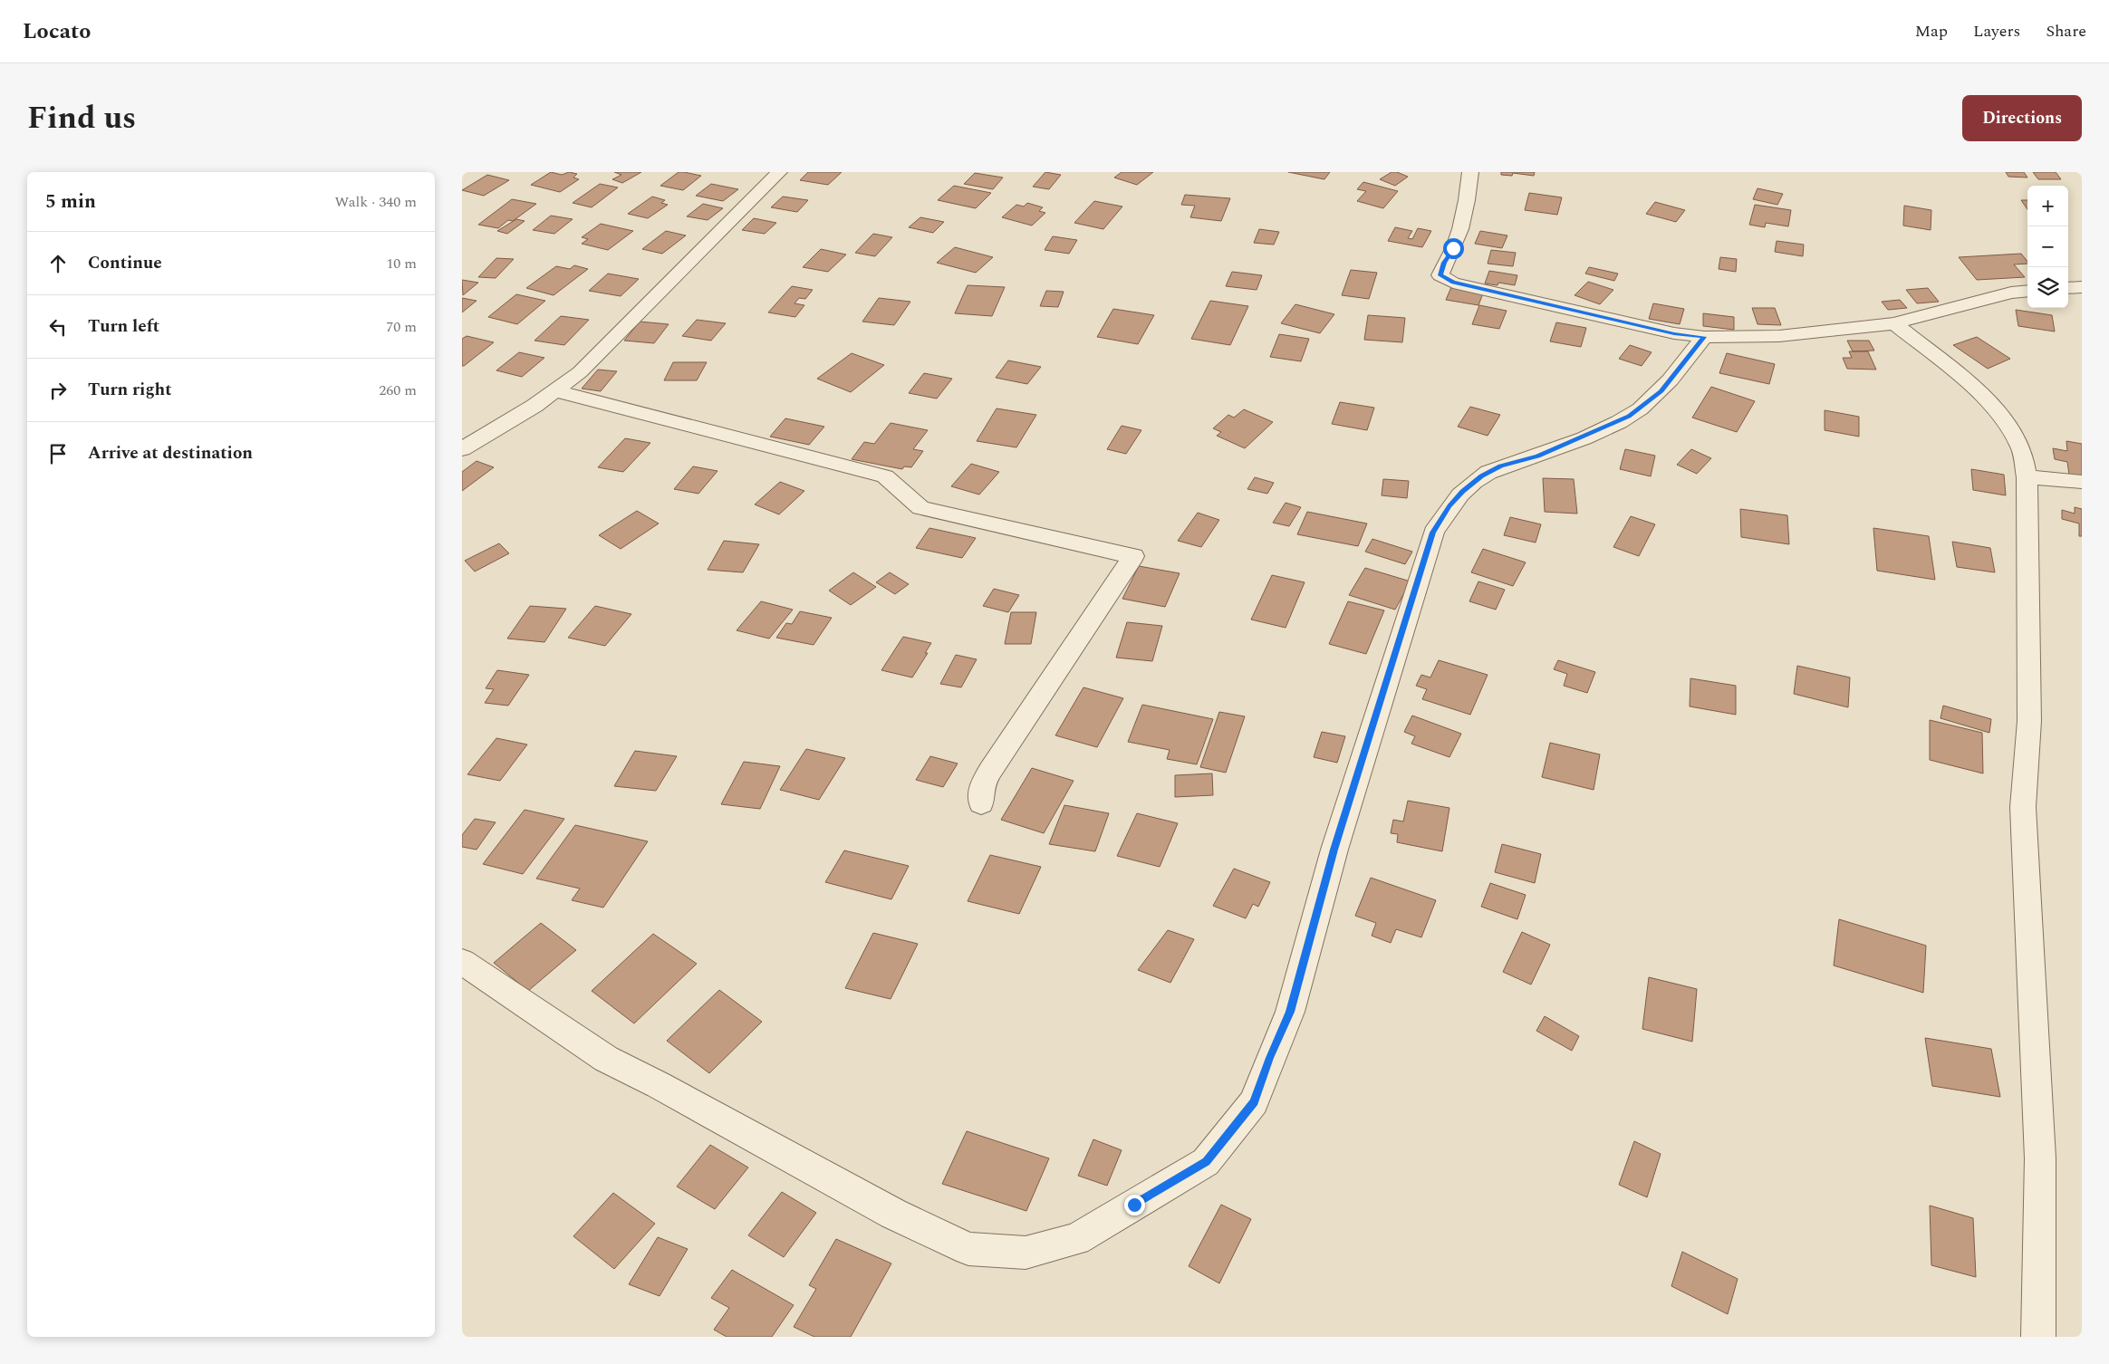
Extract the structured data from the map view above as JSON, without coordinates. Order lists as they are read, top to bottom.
{
  "page": {
    "header": "Locato",
    "nav": ["Map", "Layers", "Share"],
    "title": "Find us",
    "buttons": "Directions",
    "heading": ["5 min", "Walk · 340 m"],
    "map_buttons": ["+", "−"],
    "list": [
      ["Continue", "10 m"],
      ["Turn left", "70 m"],
      ["Turn right", "260 m"],
      "Arrive at destination"
    ]
  }
}
